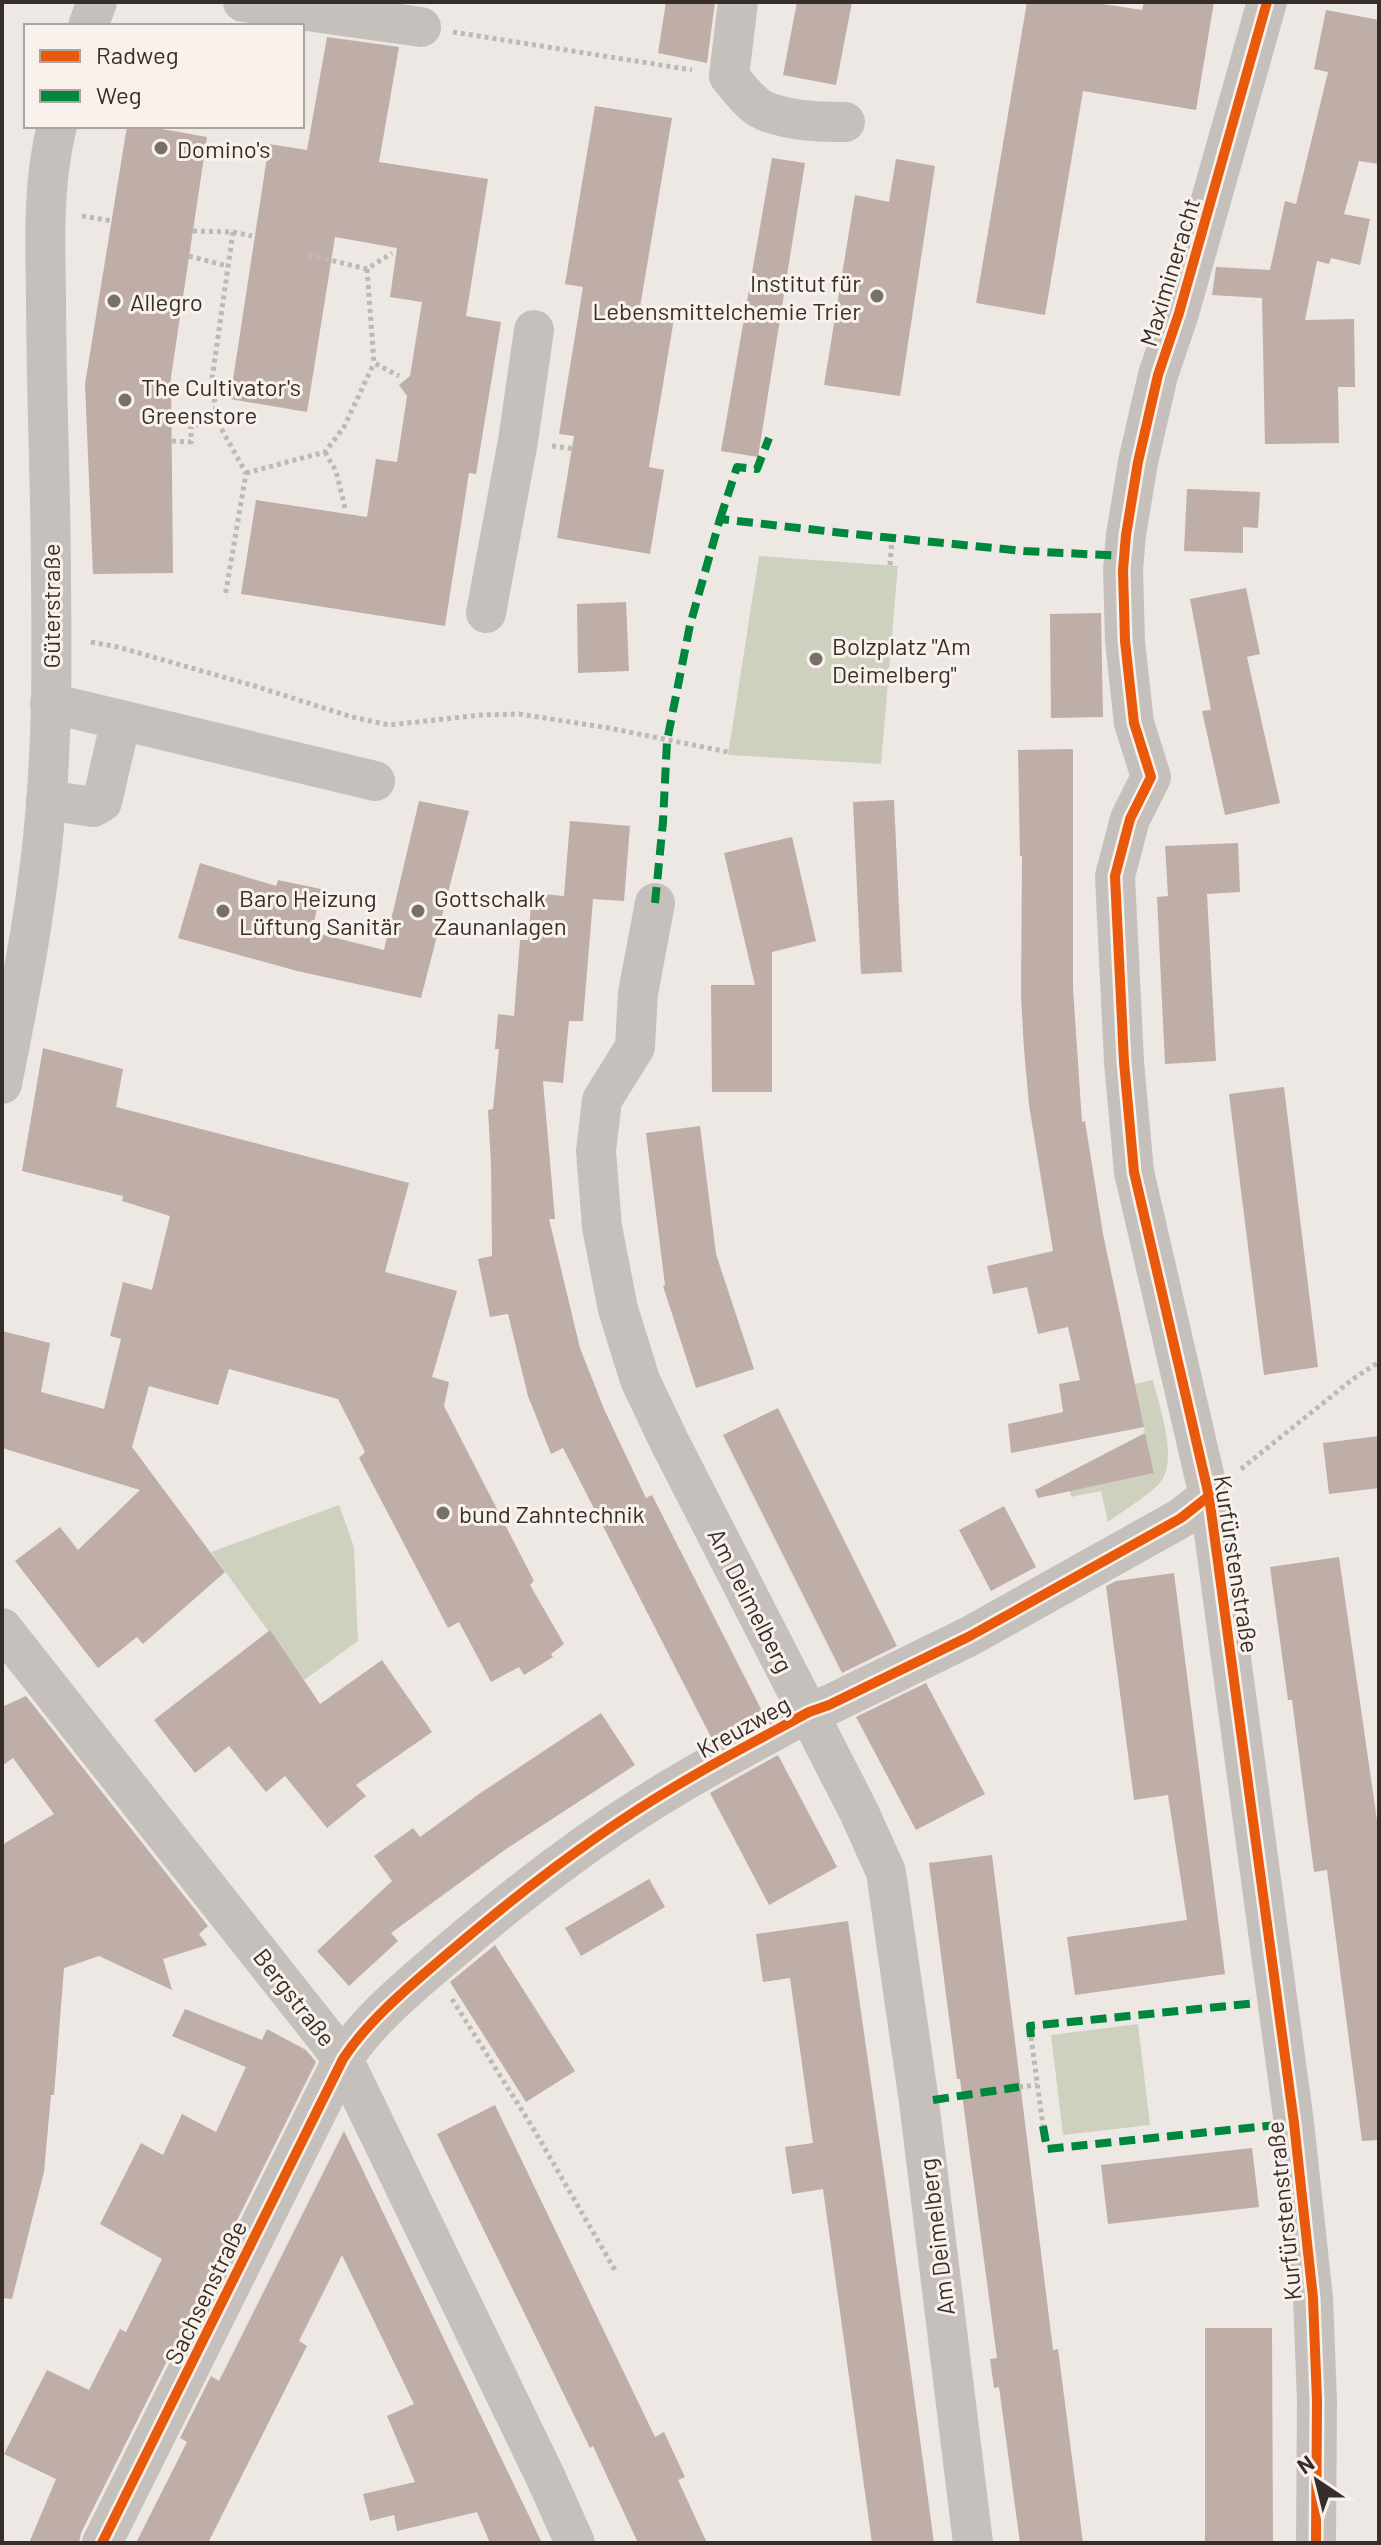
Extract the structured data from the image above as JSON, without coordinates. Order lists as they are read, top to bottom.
{
  "streets": {
    "street": [
      "Maximineracht",
      "Güterstraße",
      "Kurfürstenstraße",
      "Am Deimelberg",
      "Kreuzweg",
      "Bergstraße",
      "Sachsenstraße"
    ]
  },
  "crossings": [
    ["Maximineracht", "Kurfürstenstraße"],
    ["Kurfürstenstraße", "Kreuzweg"],
    ["Am Deimelberg", "Kreuzweg"],
    ["Kreuzweg", "Bergstraße"],
    ["Kreuzweg", "Sachsenstraße"],
    ["Bergstraße", "Sachsenstraße"]
  ],
  "places": [
    "Domino's",
    "Institut für Lebensmittelchemie Trier",
    "Allegro",
    "The Cultivator's Greenstore",
    "Bolzplatz \"Am Deimelberg\"",
    "Baro Heizung Lüftung Sanitär",
    "Gottschalk Zaunanlagen",
    "bund Zahntechnik"
  ],
  "legend": ["Radweg", "Weg"],
  "north": "top left"
}
